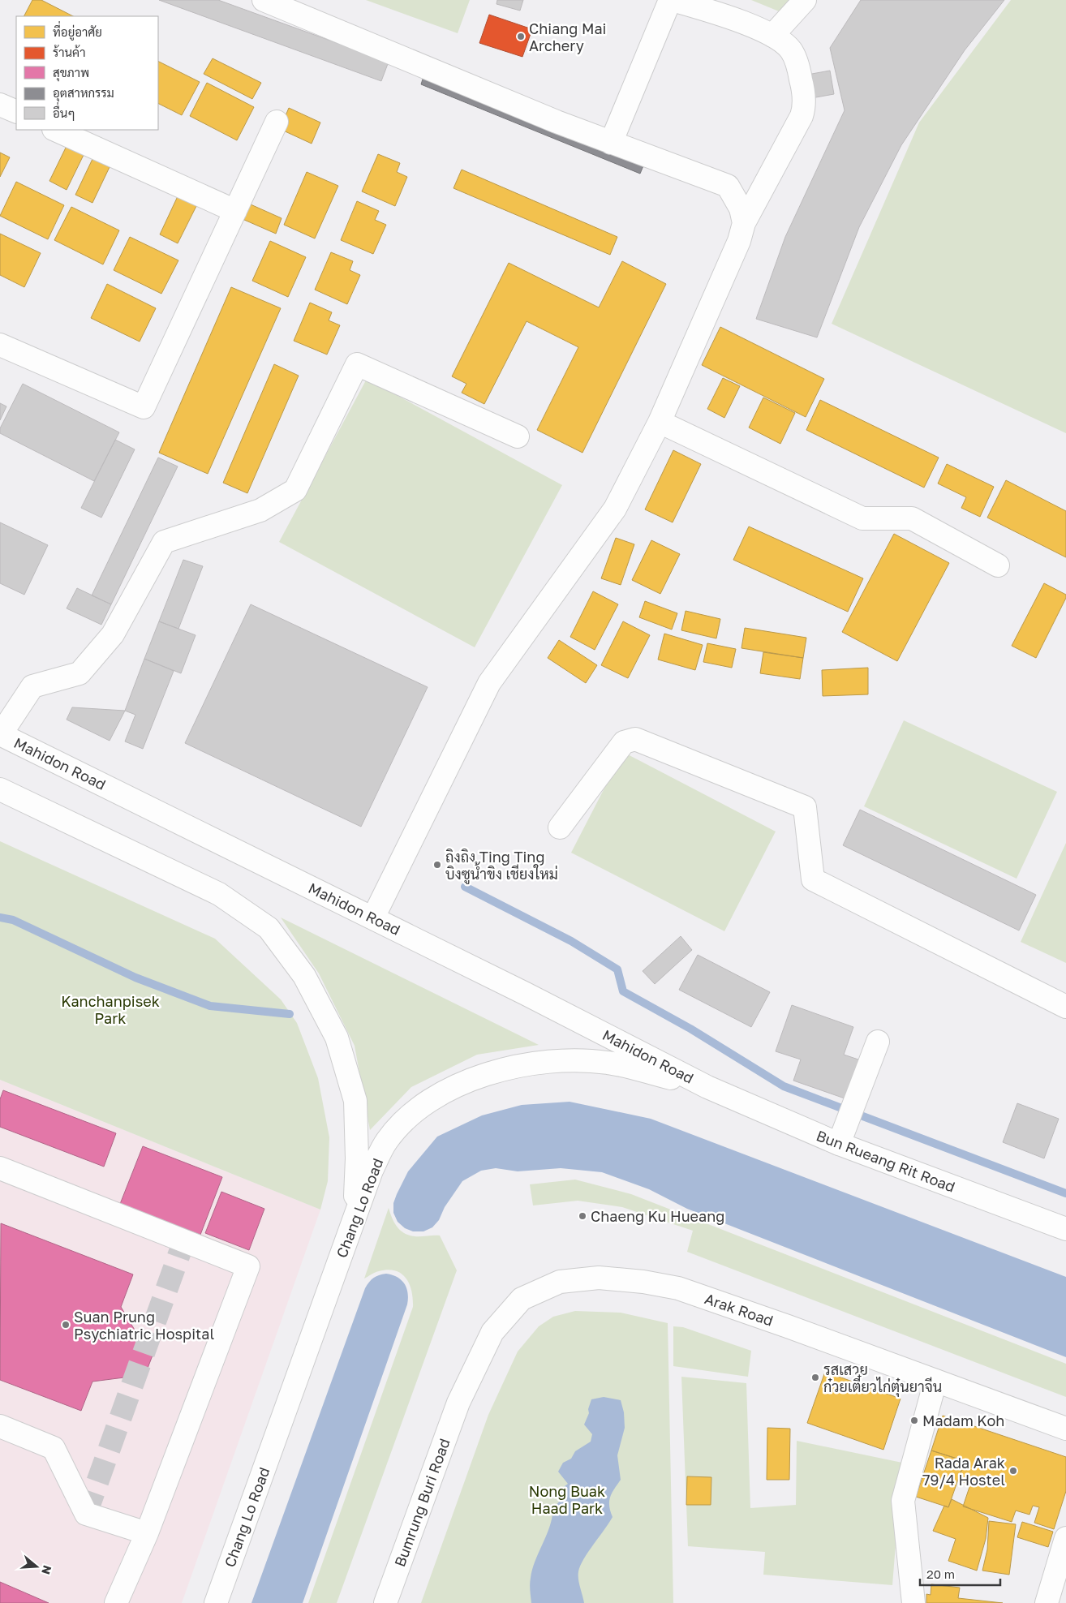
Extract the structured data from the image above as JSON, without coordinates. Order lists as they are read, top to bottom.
{
  "streets": {
    "main road": [
      "Mahidon Road",
      "Bun Rueang Rit Road",
      "Chang Lo Road",
      "Arak Road",
      "Bumrung Buri Road"
    ]
  },
  "crossings": [
    ["Mahidon Road", "Bun Rueang Rit Road"],
    ["Mahidon Road", "Chang Lo Road"],
    ["Bun Rueang Rit Road", "Chang Lo Road"],
    ["Arak Road", "Bumrung Buri Road"]
  ],
  "parks": ["Kanchanpisek Park", "Nong Buak Haad Park"],
  "places": [
    "Chiang Mai Archery",
    "ถิงถิง Ting Ting บิงซูน้ำขิง เชียงใหม่",
    "Chaeng Ku Hueang",
    "Suan Prung Psychiatric Hospital",
    "รสเสวย ก๋วยเตี๋ยวไก่ตุ๋นยาจีน",
    "Madam Koh",
    "Rada Arak 79/4 Hostel"
  ],
  "legend": [
    "ที่อยู่อาศัย",
    "ร้านค้า",
    "สุขภาพ",
    "อุตสาหกรรม",
    "อื่นๆ"
  ],
  "scale_bar": "20 m",
  "north": "right"
}
